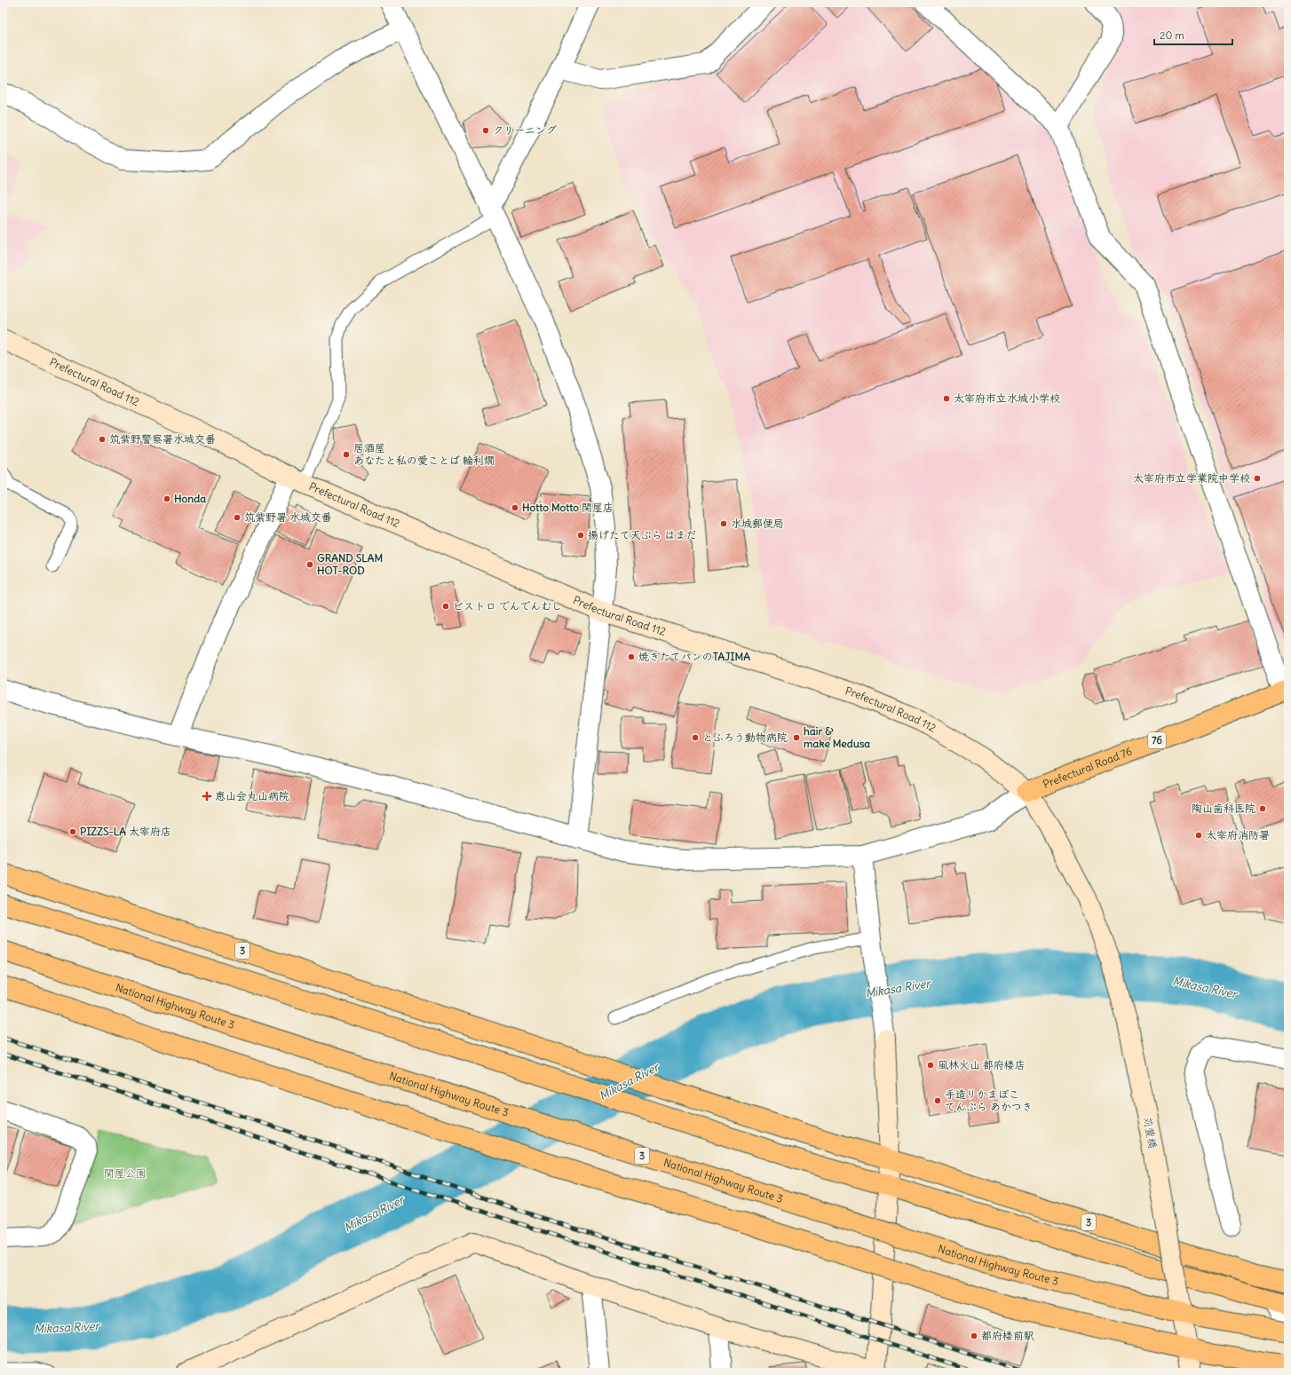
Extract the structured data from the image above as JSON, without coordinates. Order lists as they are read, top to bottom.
{
  "streets": {
    "main road": [
      "Prefectural Road 112",
      "76",
      "Prefectural Road 76",
      "3",
      "National Highway Route 3",
      "苅萱橋"
    ]
  },
  "crossings": [
    ["Prefectural Road 112", "Prefectural Road 76"],
    ["Prefectural Road 112", "苅萱橋"]
  ],
  "water": ["Mikasa River"],
  "parks": ["関屋公園"],
  "places": {
    "other": [
      "クリーニング",
      "太宰府市立水城小学校",
      "筑紫野警察署水城交番",
      "居酒屋 あなたと私の愛ことば 輪利燗",
      "太宰府市立学業院中学校",
      "Honda",
      "Hotto Motto 関屋店",
      "筑紫野署 水城交番",
      "水城郵便局",
      "揚げたて天ぷら はまだ",
      "GRAND SLAM HOT-ROD",
      "ビストロ でんでんむし",
      "焼きたてパンのTAJIMA",
      "とふろう動物病院",
      "hair & make Medusa",
      "陶山歯科医院",
      "PIZZS-LA 太宰府店",
      "太宰府消防署",
      "風林火山 都府楼店",
      "手造りかまぼこ てんぷら あかつき",
      "都府楼前駅"
    ],
    "health": ["恵山会丸山病院"]
  },
  "scale_bar": "20 m"
}
